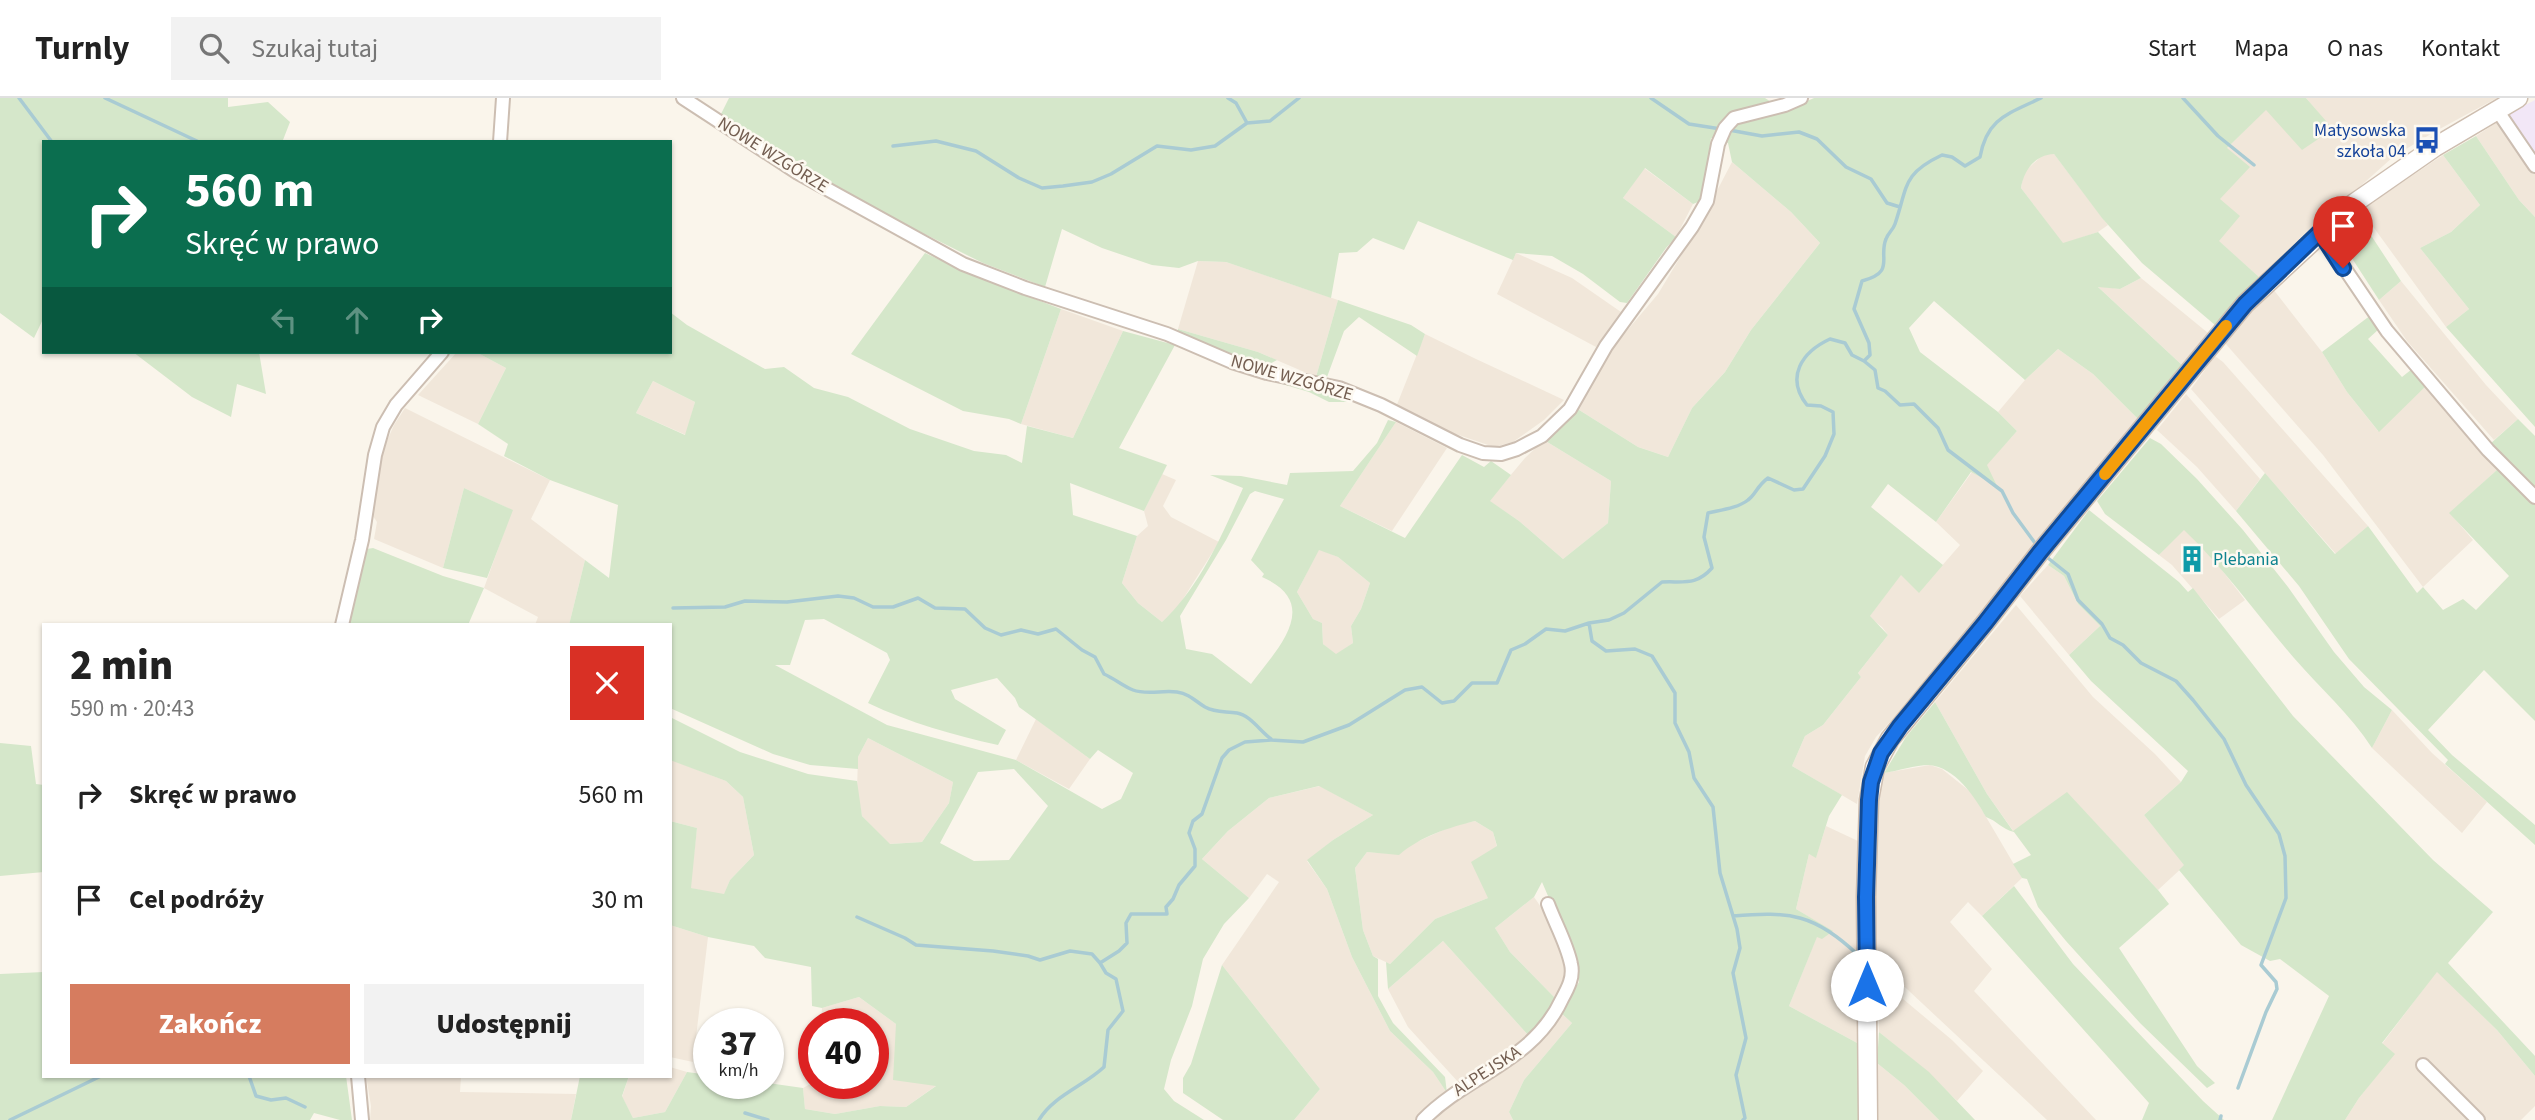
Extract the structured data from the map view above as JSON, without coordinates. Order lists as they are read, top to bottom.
{
  "streets": {
    "street": ["NOWE WZGÓRZE", "ALPEJSKA"]
  },
  "places": {
    "bus stop": ["Matysowska szkoła 04"],
    "building": ["Plebania"]
  },
  "page": {
    "header": "Turnly",
    "search": "Szukaj tutaj",
    "nav": [
      "Start",
      "Mapa",
      "O nas",
      "Kontakt"
    ],
    "turn": ["560 m", "Skręć w prawo"],
    "heading": ["2 min", "590 m · 20:43"],
    "list": [
      {
        "name": "Skręć w prawo",
        "value": "560 m"
      },
      {
        "name": "Cel podróży",
        "value": "30 m"
      }
    ],
    "buttons": ["Zakończ", "Udostępnij"],
    "speed": "37 km/h",
    "limit": "40"
  }
}
